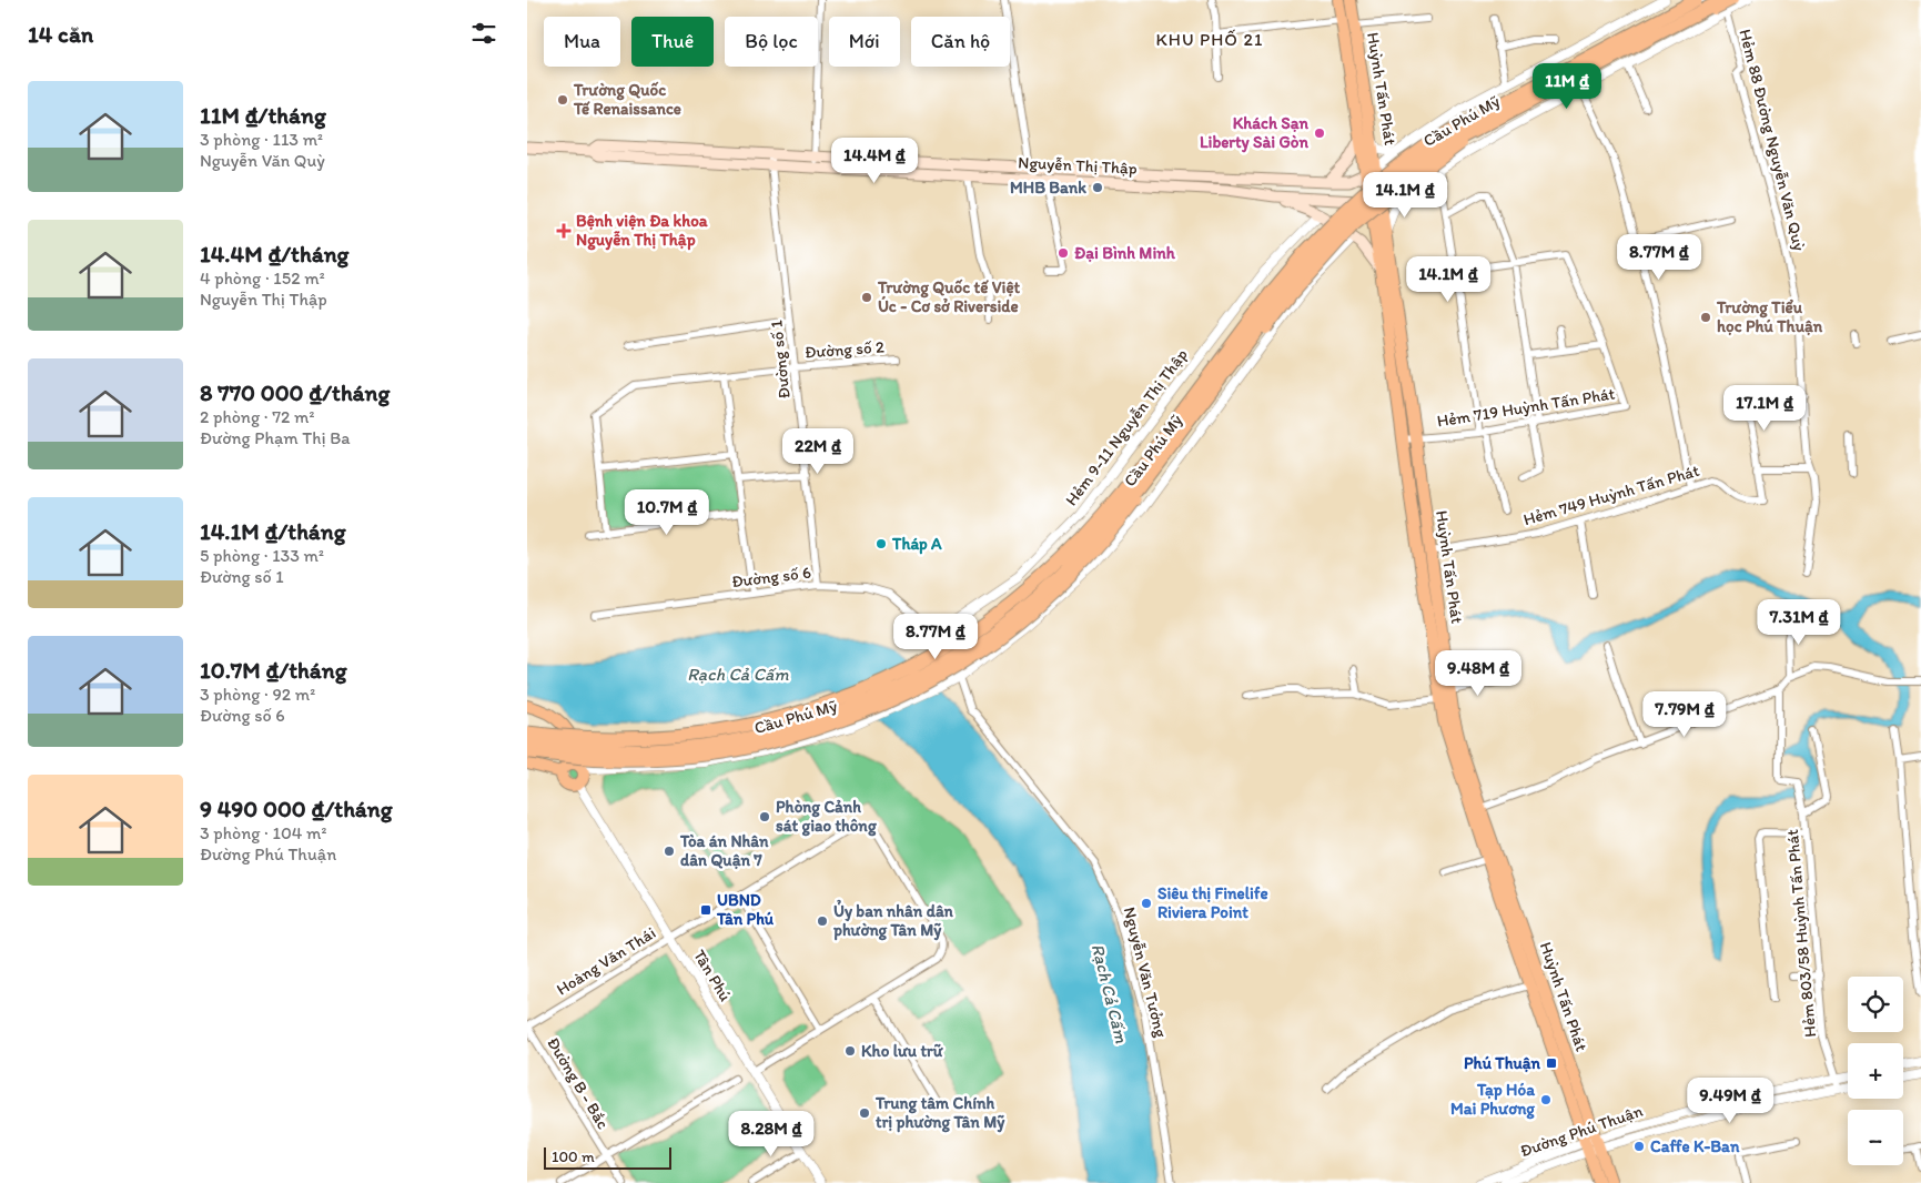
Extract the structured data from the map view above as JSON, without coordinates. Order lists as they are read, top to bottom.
{
  "streets": {
    "highway": ["Cầu Phú Mỹ"],
    "main road": ["Huỳnh Tấn Phát", "Nguyễn Thị Thập"],
    "street": [
      "Hẻm 88 Đường Nguyễn Văn Quỳ",
      "Đường số 2",
      "Đường số 1",
      "Hẻm 719 Huỳnh Tấn Phát",
      "Hẻm 9-11 Nguyễn Thị Thập",
      "Hẻm 749 Huỳnh Tấn Phát",
      "Đường số 6",
      "Hẻm 803/58 Huỳnh Tấn Phát",
      "Hoàng Văn Thái",
      "Nguyễn Văn Tưởng",
      "Tân Phú",
      "Đường B - Bắc",
      "Đường Phú Thuận"
    ]
  },
  "crossings": [
    ["Huỳnh Tấn Phát", "Nguyễn Thị Thập"],
    ["Huỳnh Tấn Phát", "Hẻm 719 Huỳnh Tấn Phát"],
    ["Huỳnh Tấn Phát", "Hẻm 749 Huỳnh Tấn Phát"],
    ["Huỳnh Tấn Phát", "Đường Phú Thuận"],
    ["Cầu Phú Mỹ", "Hẻm 88 Đường Nguyễn Văn Quỳ"],
    ["Nguyễn Thị Thập", "Đường số 1"],
    ["Đường số 2", "Đường số 1"],
    ["Đường số 1", "Đường số 6"],
    ["Hẻm 9-11 Nguyễn Thị Thập", "Đường số 6"],
    ["Hẻm 803/58 Huỳnh Tấn Phát", "Đường Phú Thuận"],
    ["Hoàng Văn Thái", "Tân Phú"],
    ["Hoàng Văn Thái", "Đường B - Bắc"]
  ],
  "districts": ["KHU PHỐ 21"],
  "water": ["Rạch Cả Cấm"],
  "places": {
    "other": [
      "Trường Quốc Tế Renaissance",
      "Khách Sạn Liberty Sài Gòn",
      "MHB Bank",
      "Đại Bình Minh",
      "Trường Quốc tế Việt Úc - Cơ sở Riverside",
      "Trường Tiểu học Phú Thuận",
      "Tháp A",
      "Phòng Cảnh sát giao thông",
      "Tòa án Nhân dân Quận 7",
      "Siêu thị Finelife Riviera Point",
      "Ủy ban nhân dân phường Tân Mỹ",
      "Kho lưu trữ",
      "Tạp Hóa Mai Phương",
      "Trung tâm Chính trị phường Tân Mỹ",
      "Caffe K-Ban"
    ],
    "health": ["Bệnh viện Đa khoa Nguyễn Thị Thập"],
    "transit": ["UBND Tân Phú", "Phú Thuận"]
  },
  "scale_bar": "100 m",
  "page": {
    "heading": "14 căn",
    "chip": [
      "Mua",
      "Thuê",
      "Bộ lọc",
      "Mới",
      "Căn hộ"
    ],
    "price": [
      "11M ₫",
      "14.4M ₫",
      "14.1M ₫",
      "8.77M ₫",
      "14.1M ₫",
      "17.1M ₫",
      "22M ₫",
      "10.7M ₫",
      "7.31M ₫",
      "8.77M ₫",
      "9.48M ₫",
      "7.79M ₫",
      "9.49M ₫",
      "8.28M ₫"
    ],
    "list": [
      {
        "name": "11M ₫/tháng",
        "note": "3 phòng · 113 m² · Nguyễn Văn Quỳ"
      },
      {
        "name": "14.4M ₫/tháng",
        "note": "4 phòng · 152 m² · Nguyễn Thị Thập"
      },
      {
        "name": "8 770 000 ₫/tháng",
        "note": "2 phòng · 72 m² · Đường Phạm Thị Ba"
      },
      {
        "name": "14.1M ₫/tháng",
        "note": "5 phòng · 133 m² · Đường số 1"
      },
      {
        "name": "10.7M ₫/tháng",
        "note": "3 phòng · 92 m² · Đường số 6"
      },
      {
        "name": "9 490 000 ₫/tháng",
        "note": "3 phòng · 104 m² · Đường Phú Thuận"
      }
    ],
    "map_buttons": ["+", "−"],
    "scale": "100 m"
  }
}
